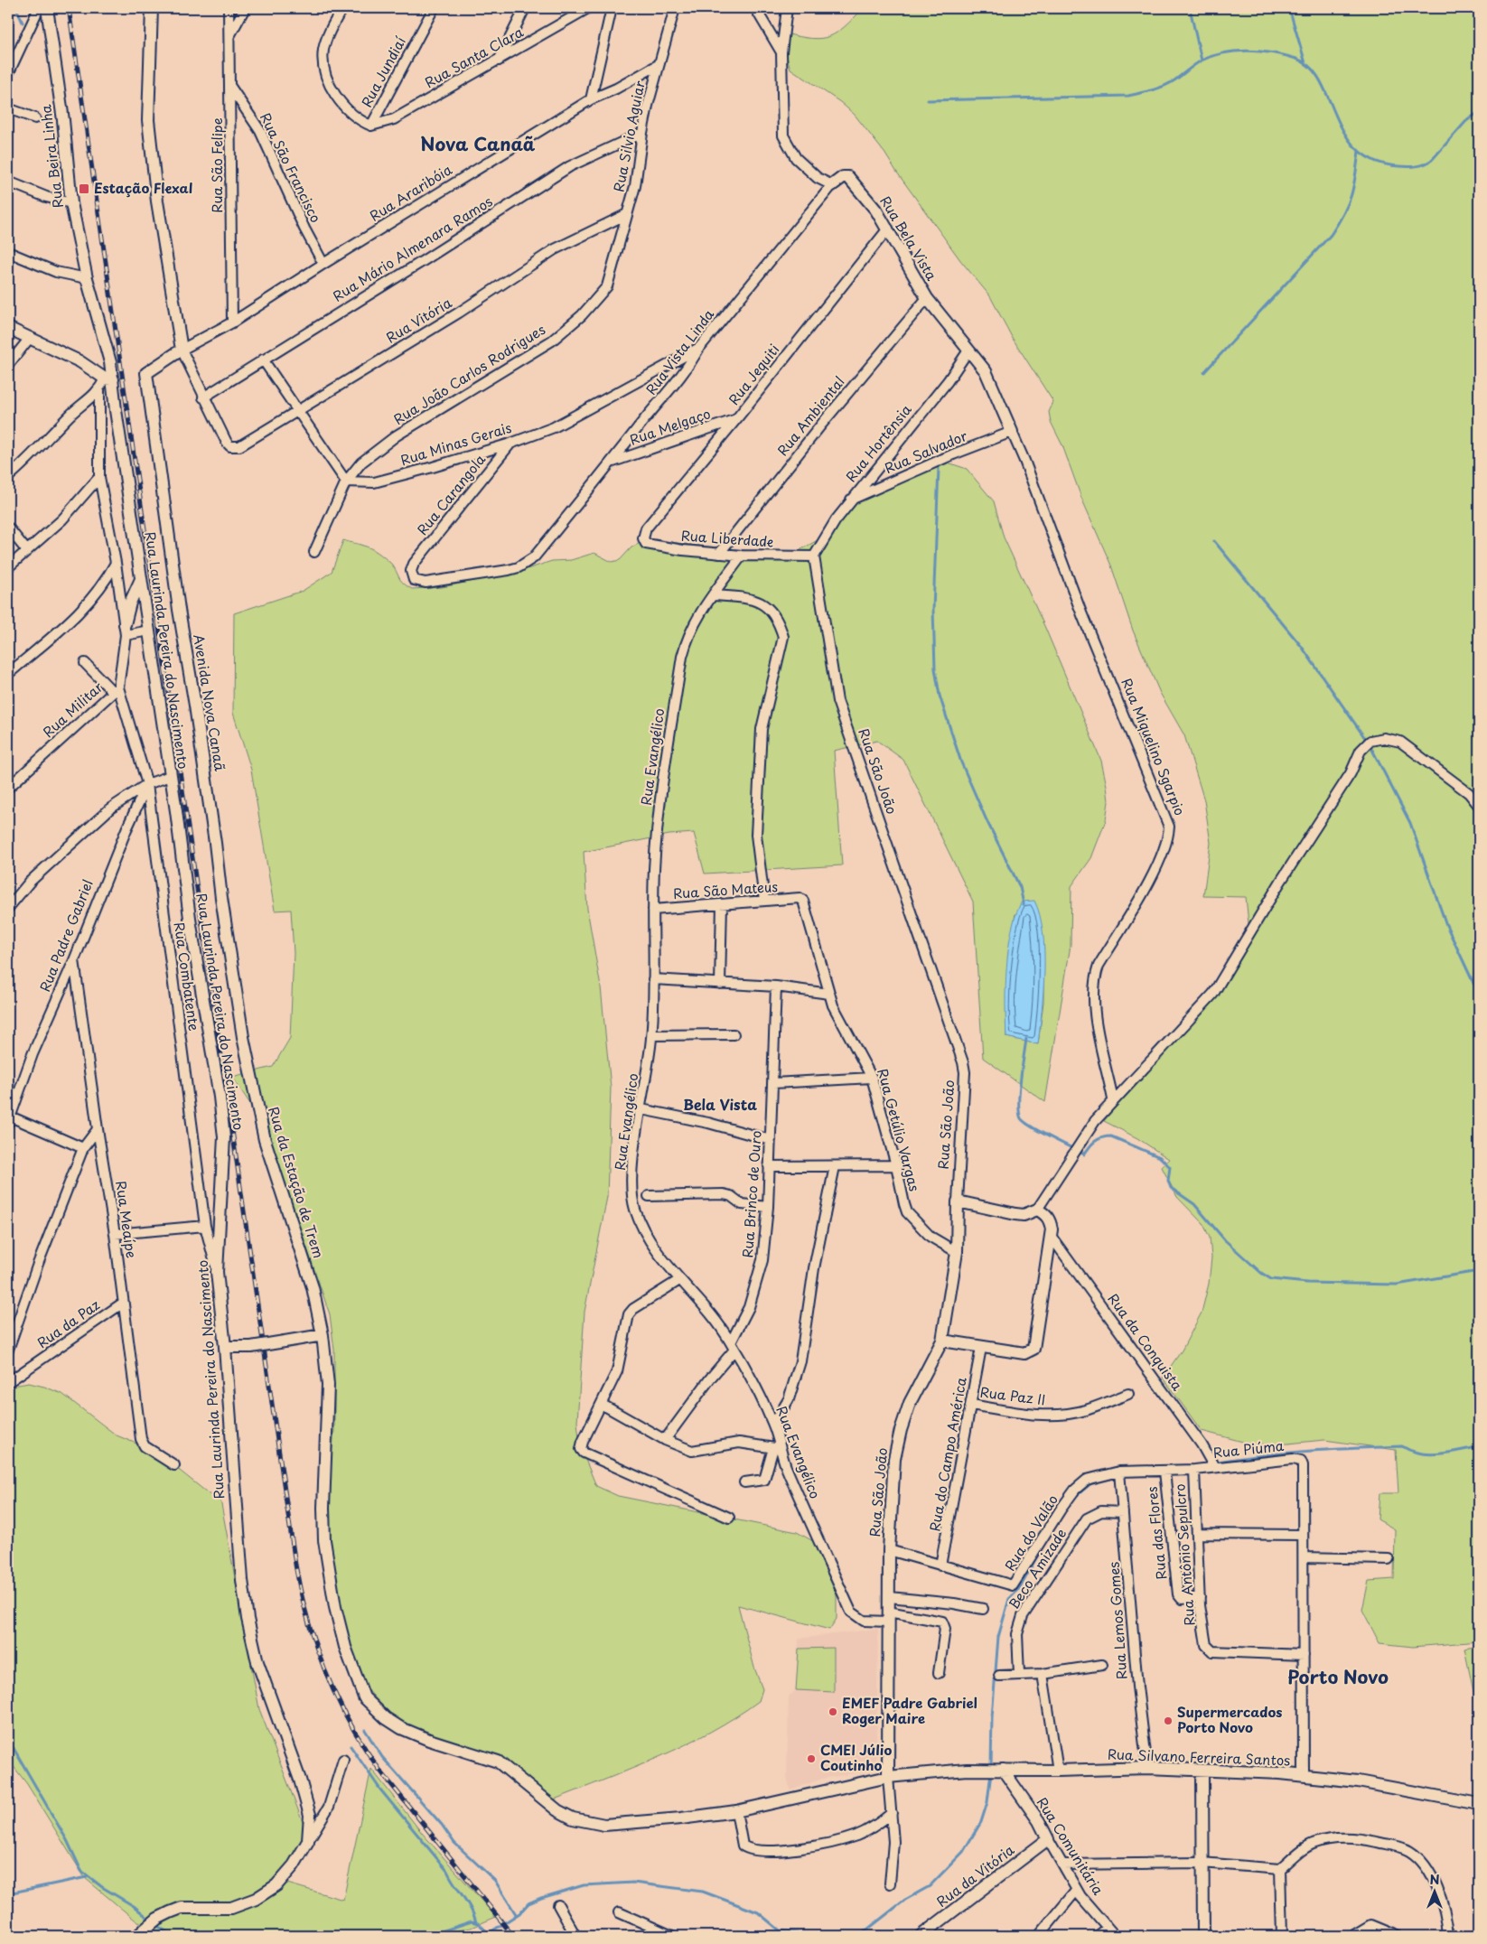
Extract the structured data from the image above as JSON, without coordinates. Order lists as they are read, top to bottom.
{
  "streets": {
    "street": [
      "Rua Santa Clara",
      "Rua Jundiaí",
      "Rua Silvio Aguiar",
      "Rua Beira Linha",
      "Rua São Felipe",
      "Rua São Francisco",
      "Rua Araribóia",
      "Rua Bela Vista",
      "Rua Mário Almenara Ramos",
      "Rua Vitória",
      "Rua Vista Linda",
      "Rua João Carlos Rodrigues",
      "Rua Jequiti",
      "Rua Ambiental",
      "Rua Melgaço",
      "Rua Hortênsia",
      "Rua Minas Gerais",
      "Rua Salvador",
      "Rua Carangola",
      "Rua Liberdade",
      "Rua Laurinda Pereira do Nascimento",
      "Avenida Nova Canaã",
      "Rua Militar",
      "Rua Miquelino Sgarpio",
      "Rua Evangélico",
      "Rua São João",
      "Rua São Mateus",
      "Rua Padre Gabriel",
      "Rua Combatente",
      "Rua Getúlio Vargas",
      "Rua da Estação de Trem",
      "Rua Brinco de Ouro",
      "Rua Meaípe",
      "Rua da Paz",
      "Rua da Conquista",
      "Rua Paz II",
      "Rua Piúma",
      "Rua do Campo América",
      "Rua do Valão",
      "Rua das Flores",
      "Rua Antônio Sepulcro",
      "Beco Amizade",
      "Rua Lemos Gomes",
      "Rua Silvano Ferreira Santos",
      "Rua Comunitária",
      "Rua da Vitória"
    ]
  },
  "crossings": [
    ["Rua Santa Clara", "Rua Jundiaí"],
    ["Rua Silvio Aguiar", "Rua Araribóia"],
    ["Rua Silvio Aguiar", "Rua Mário Almenara Ramos"],
    ["Rua Silvio Aguiar", "Rua Vitória"],
    ["Rua Silvio Aguiar", "Rua João Carlos Rodrigues"],
    ["Rua Beira Linha", "Rua Laurinda Pereira do Nascimento"],
    ["Rua São Felipe", "Rua São Francisco"],
    ["Rua São Felipe", "Rua Araribóia"],
    ["Rua São Francisco", "Rua Araribóia"],
    ["Rua Araribóia", "Avenida Nova Canaã"],
    ["Rua Bela Vista", "Rua Vista Linda"],
    ["Rua Bela Vista", "Rua Jequiti"],
    ["Rua Bela Vista", "Rua Ambiental"],
    ["Rua Bela Vista", "Rua Hortênsia"],
    ["Rua Bela Vista", "Rua Salvador"],
    ["Rua Bela Vista", "Rua Miquelino Sgarpio"],
    ["Rua Mário Almenara Ramos", "Rua Vitória"],
    ["Rua Vitória", "Rua João Carlos Rodrigues"],
    ["Rua Vista Linda", "Rua Melgaço"],
    ["Rua Vista Linda", "Rua Minas Gerais"],
    ["Rua Vista Linda", "Rua Carangola"],
    ["Rua João Carlos Rodrigues", "Rua Minas Gerais"],
    ["Rua Jequiti", "Rua Melgaço"],
    ["Rua Jequiti", "Rua Liberdade"],
    ["Rua Ambiental", "Rua Liberdade"],
    ["Rua Hortênsia", "Rua Salvador"],
    ["Rua Hortênsia", "Rua Liberdade"],
    ["Rua Hortênsia", "Rua São João"],
    ["Rua Minas Gerais", "Rua Carangola"],
    ["Rua Salvador", "Rua Miquelino Sgarpio"],
    ["Rua Liberdade", "Rua Evangélico"],
    ["Rua Liberdade", "Rua São João"],
    ["Rua Laurinda Pereira do Nascimento", "Rua Combatente"],
    ["Avenida Nova Canaã", "Rua da Estação de Trem"],
    ["Rua Militar", "Rua Combatente"],
    ["Rua Evangélico", "Rua São João"],
    ["Rua Evangélico", "Rua São Mateus"],
    ["Rua Evangélico", "Rua Brinco de Ouro"],
    ["Rua São João", "Rua Getúlio Vargas"],
    ["Rua São João", "Rua do Valão"],
    ["Rua São João", "Rua Silvano Ferreira Santos"],
    ["Rua São Mateus", "Rua Getúlio Vargas"],
    ["Rua Padre Gabriel", "Rua Combatente"],
    ["Rua Padre Gabriel", "Rua Meaípe"],
    ["Rua da Estação de Trem", "Rua Silvano Ferreira Santos"],
    ["Rua Meaípe", "Rua da Paz"],
    ["Rua da Conquista", "Rua Piúma"],
    ["Rua Paz II", "Rua do Campo América"],
    ["Rua Piúma", "Rua do Valão"],
    ["Rua Piúma", "Rua Antônio Sepulcro"],
    ["Rua do Campo América", "Rua do Valão"],
    ["Rua do Valão", "Rua das Flores"],
    ["Rua do Valão", "Rua Antônio Sepulcro"],
    ["Rua do Valão", "Rua Lemos Gomes"],
    ["Rua das Flores", "Rua Antônio Sepulcro"],
    ["Beco Amizade", "Rua Lemos Gomes"],
    ["Rua Lemos Gomes", "Rua Silvano Ferreira Santos"],
    ["Rua Silvano Ferreira Santos", "Rua Comunitária"],
    ["Rua Comunitária", "Rua da Vitória"]
  ],
  "districts": ["Nova Canaã", "Bela Vista", "Porto Novo"],
  "places": {
    "transit": ["Estação Flexal"],
    "other": ["EMEF Padre Gabriel Roger Maire", "Supermercados Porto Novo", "CMEI Júlio Coutinho"]
  },
  "north": "top"
}
